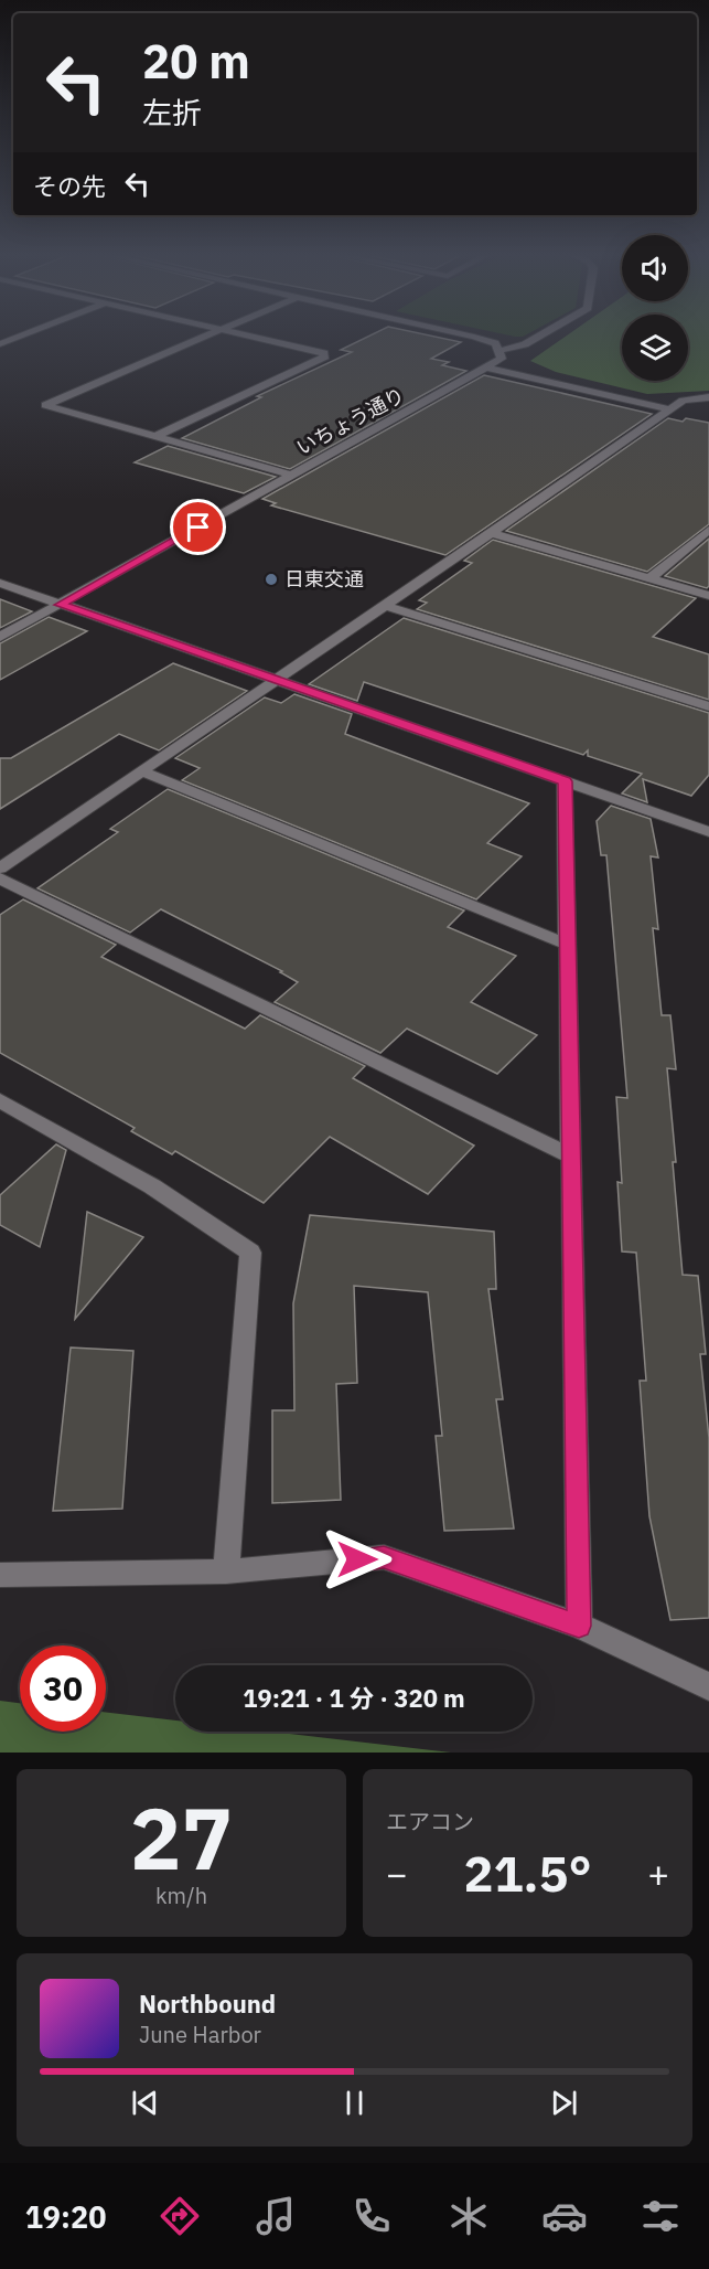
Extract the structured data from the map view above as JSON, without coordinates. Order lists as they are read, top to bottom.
{
  "streets": {
    "street": ["いちょう通り"]
  },
  "places": ["日東交通"],
  "page": {
    "turn": ["20 m", "左折"],
    "then": "その先",
    "limit": "30",
    "trip": "19:21 · 1 分 · 320 m",
    "tile": [
      ["27", "km/h"],
      "エアコン"
    ],
    "heat": ["−", "21.5°", "+"],
    "song": ["Northbound", "June Harbor"],
    "tabs": "19:20"
  }
}
